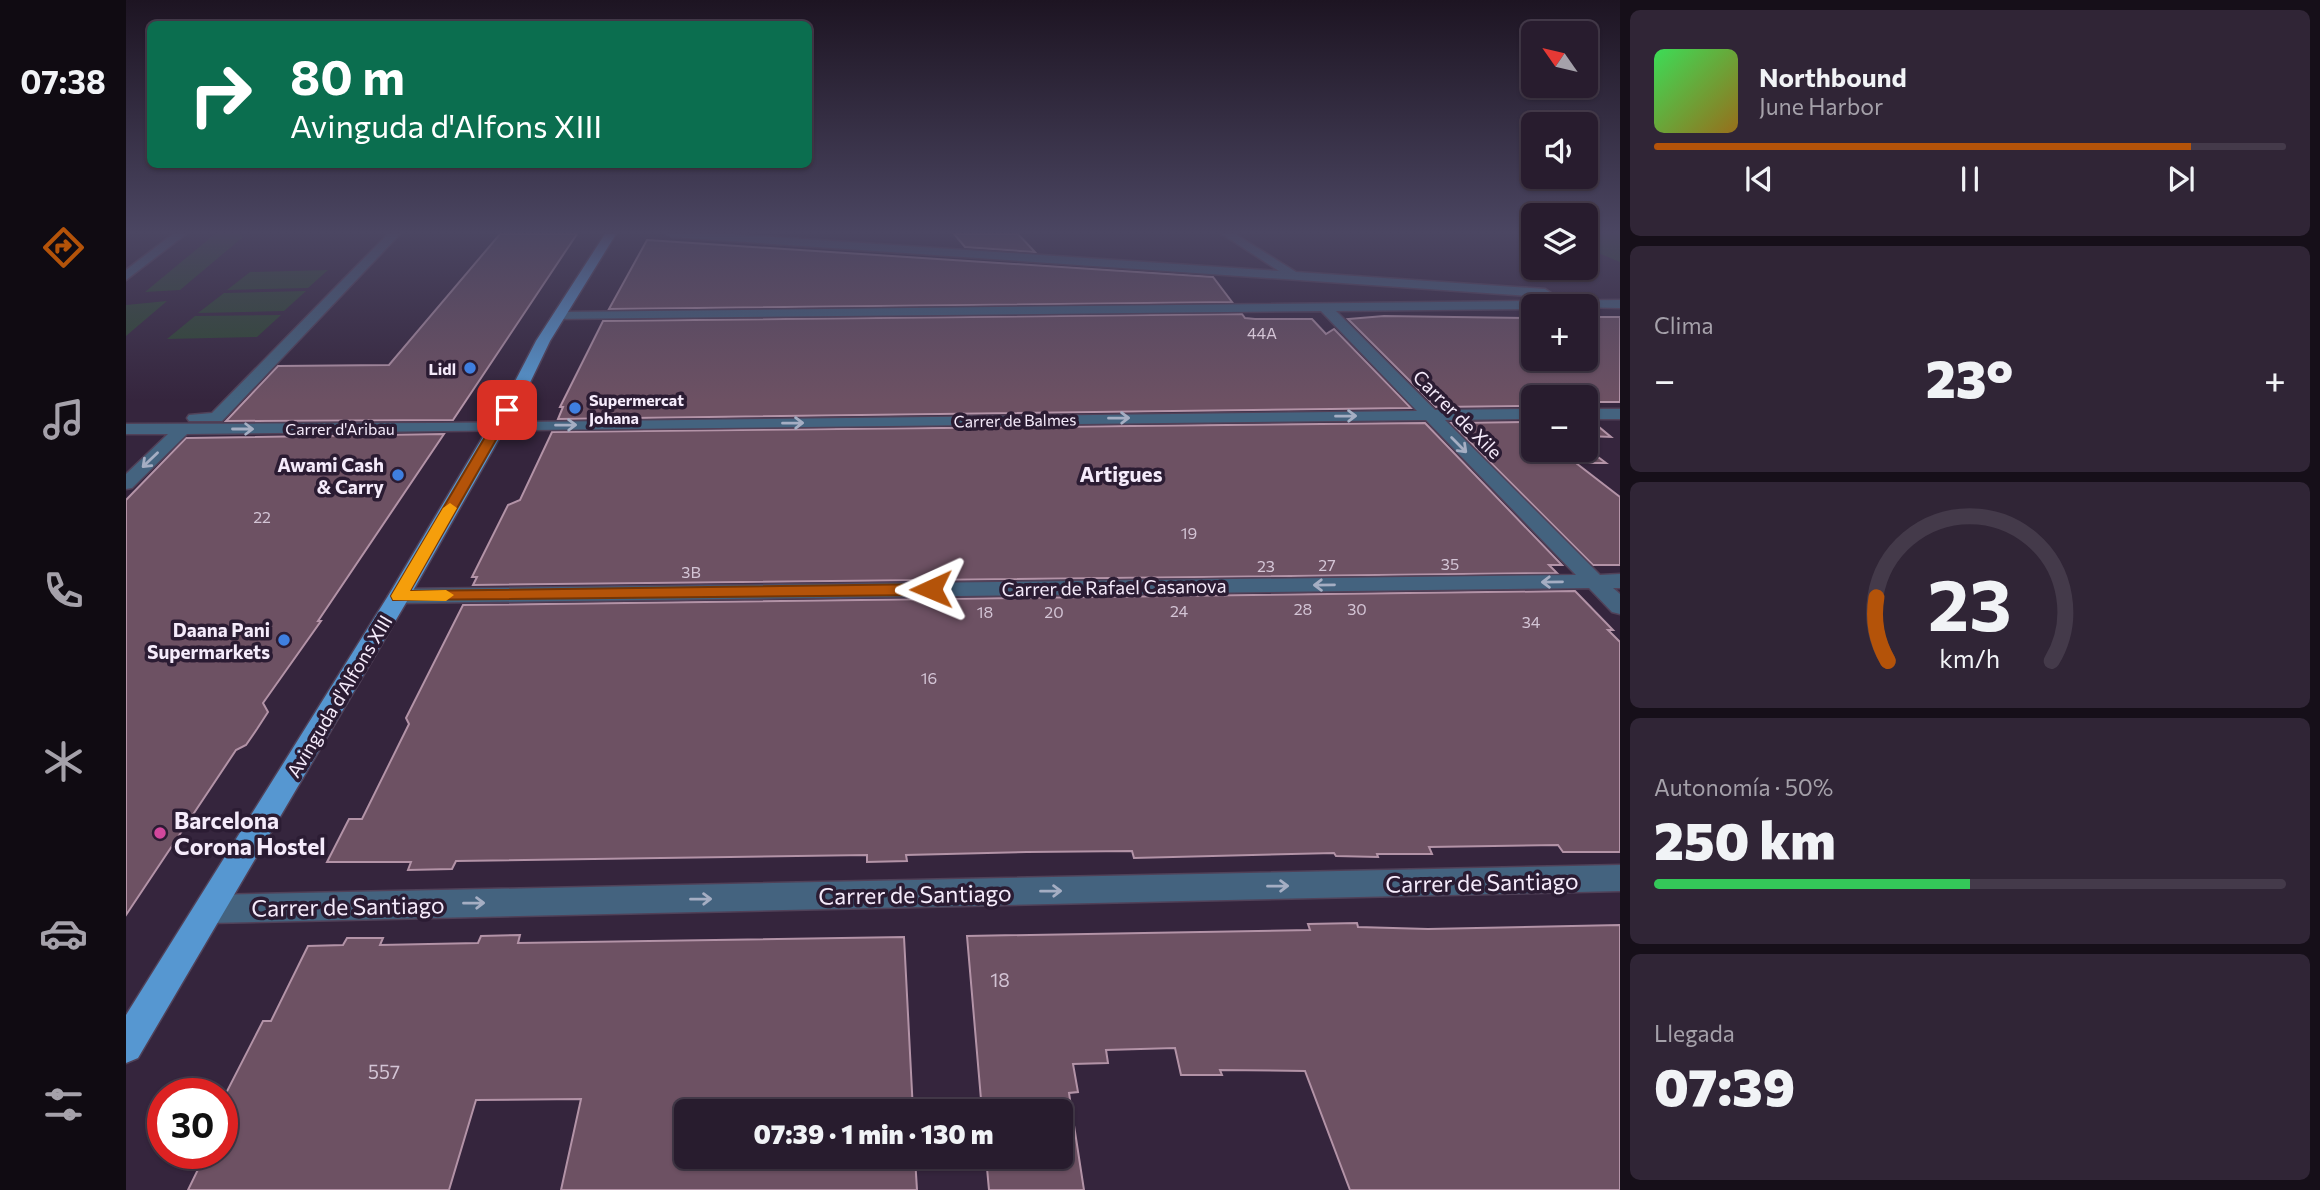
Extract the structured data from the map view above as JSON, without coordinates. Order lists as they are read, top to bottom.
{
  "streets": {
    "main road": ["Avinguda d'Alfons XIII"],
    "street": [
      "Carrer de Xile",
      "Carrer de Balmes",
      "Carrer d'Aribau",
      "Carrer de Rafael Casanova",
      "Carrer de Santiago"
    ]
  },
  "crossings": [
    ["Carrer de Xile", "Carrer de Balmes"],
    ["Carrer de Xile", "Carrer de Rafael Casanova"],
    ["Carrer de Balmes", "Carrer d'Aribau"],
    ["Carrer de Balmes", "Avinguda d'Alfons XIII"],
    ["Carrer d'Aribau", "Avinguda d'Alfons XIII"],
    ["Carrer de Rafael Casanova", "Avinguda d'Alfons XIII"],
    ["Avinguda d'Alfons XIII", "Carrer de Santiago"]
  ],
  "one_way": [
    "Carrer de Xile",
    "Carrer d'Aribau",
    "Carrer de Rafael Casanova",
    "Carrer de Santiago"
  ],
  "districts": ["Artigues"],
  "places": [
    "Lidl",
    "Supermercat Johana",
    "Awami Cash & Carry",
    "Daana Pani Supermarkets",
    "Barcelona Corona Hostel"
  ],
  "house_numbers": [
    "44A",
    "22",
    "19",
    "35",
    "27",
    "23",
    "3B",
    "28",
    "30",
    "24",
    "18",
    "20",
    "34",
    "16",
    "18",
    "557"
  ],
  "north": "top left",
  "page": {
    "tabs": "07:38",
    "map_buttons": ["+", "−"],
    "turn": ["80 m", "Avinguda d'Alfons XIII"],
    "song": ["Northbound", "June Harbor"],
    "tile": [
      "Clima",
      ["Autonomía · 50%", "250 km"],
      ["Llegada", "07:39"]
    ],
    "heat": ["−", "23°", "+"],
    "limit": "30",
    "trip": "07:39 · 1 min · 130 m",
    "gauge": ["23", "km/h"]
  }
}
